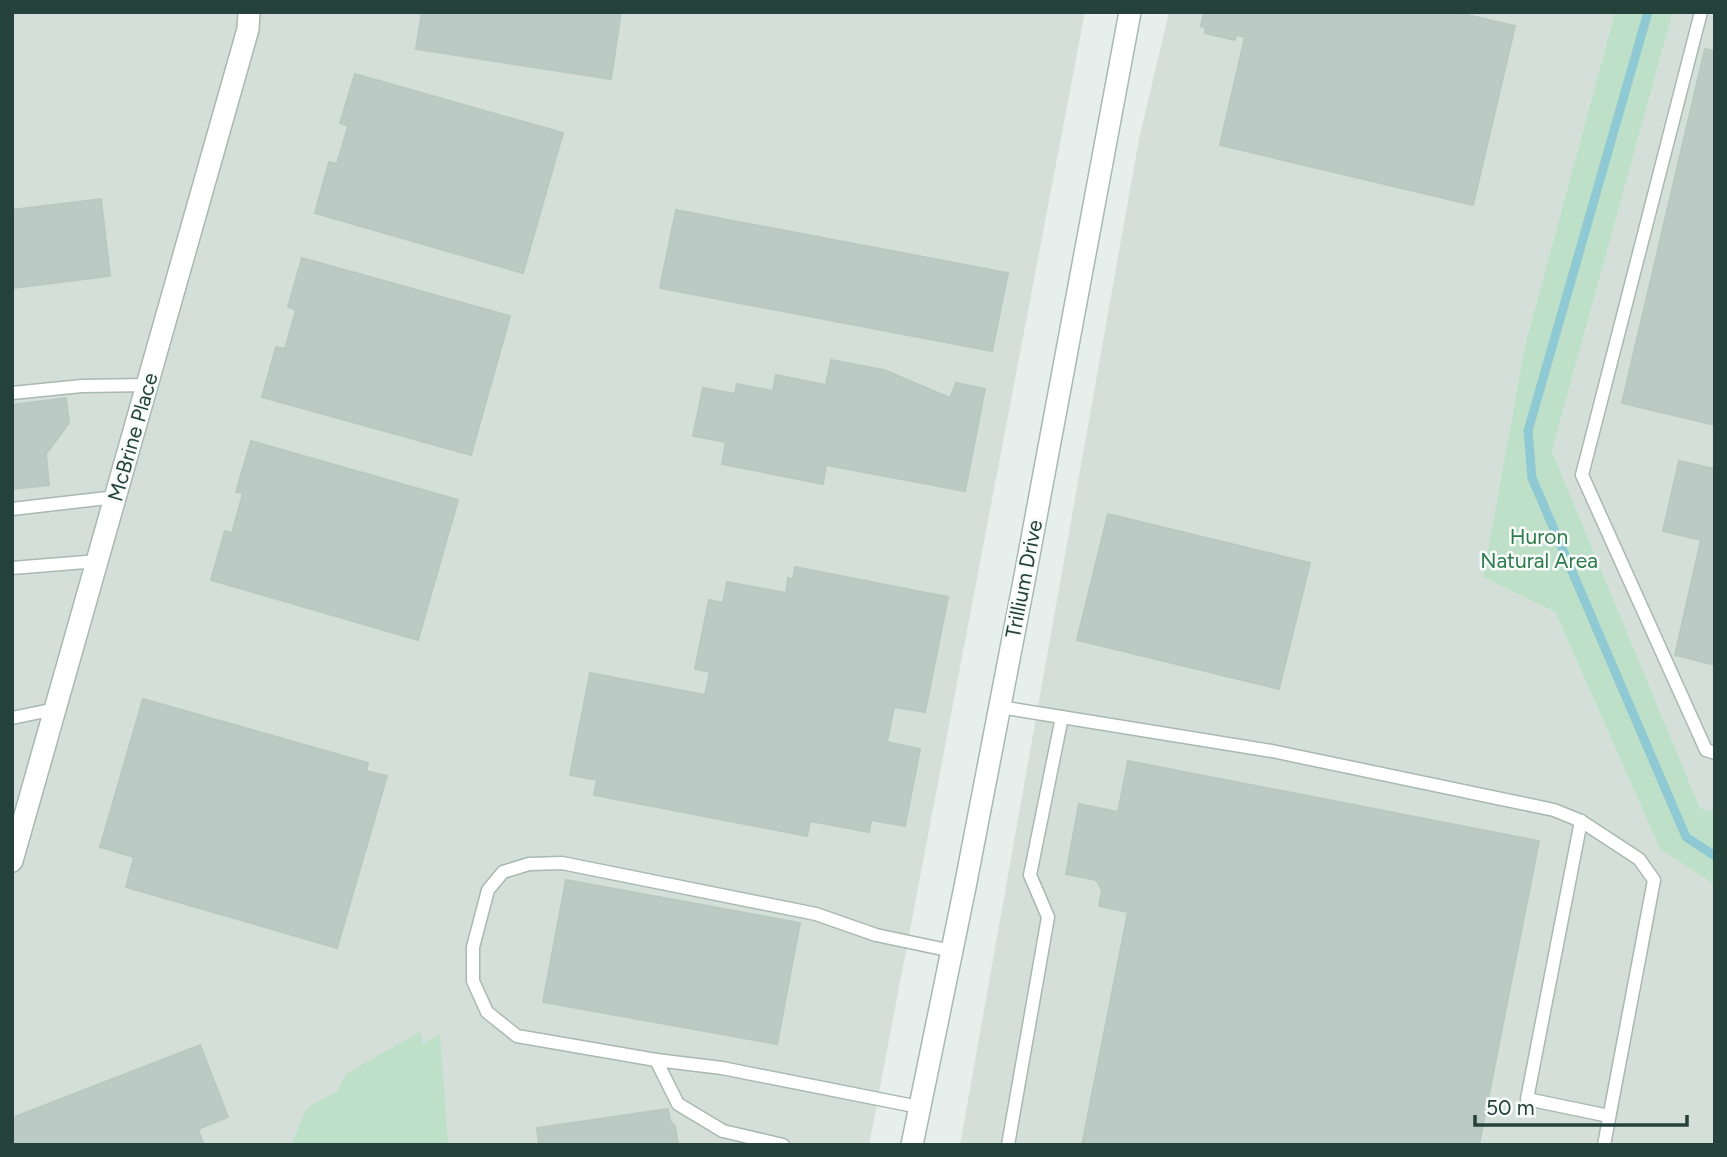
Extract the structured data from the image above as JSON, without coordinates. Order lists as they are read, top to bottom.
{
  "streets": {
    "street": ["McBrine Place", "Trillium Drive"]
  },
  "parks": ["Huron Natural Area"],
  "scale_bar": "50 m"
}
